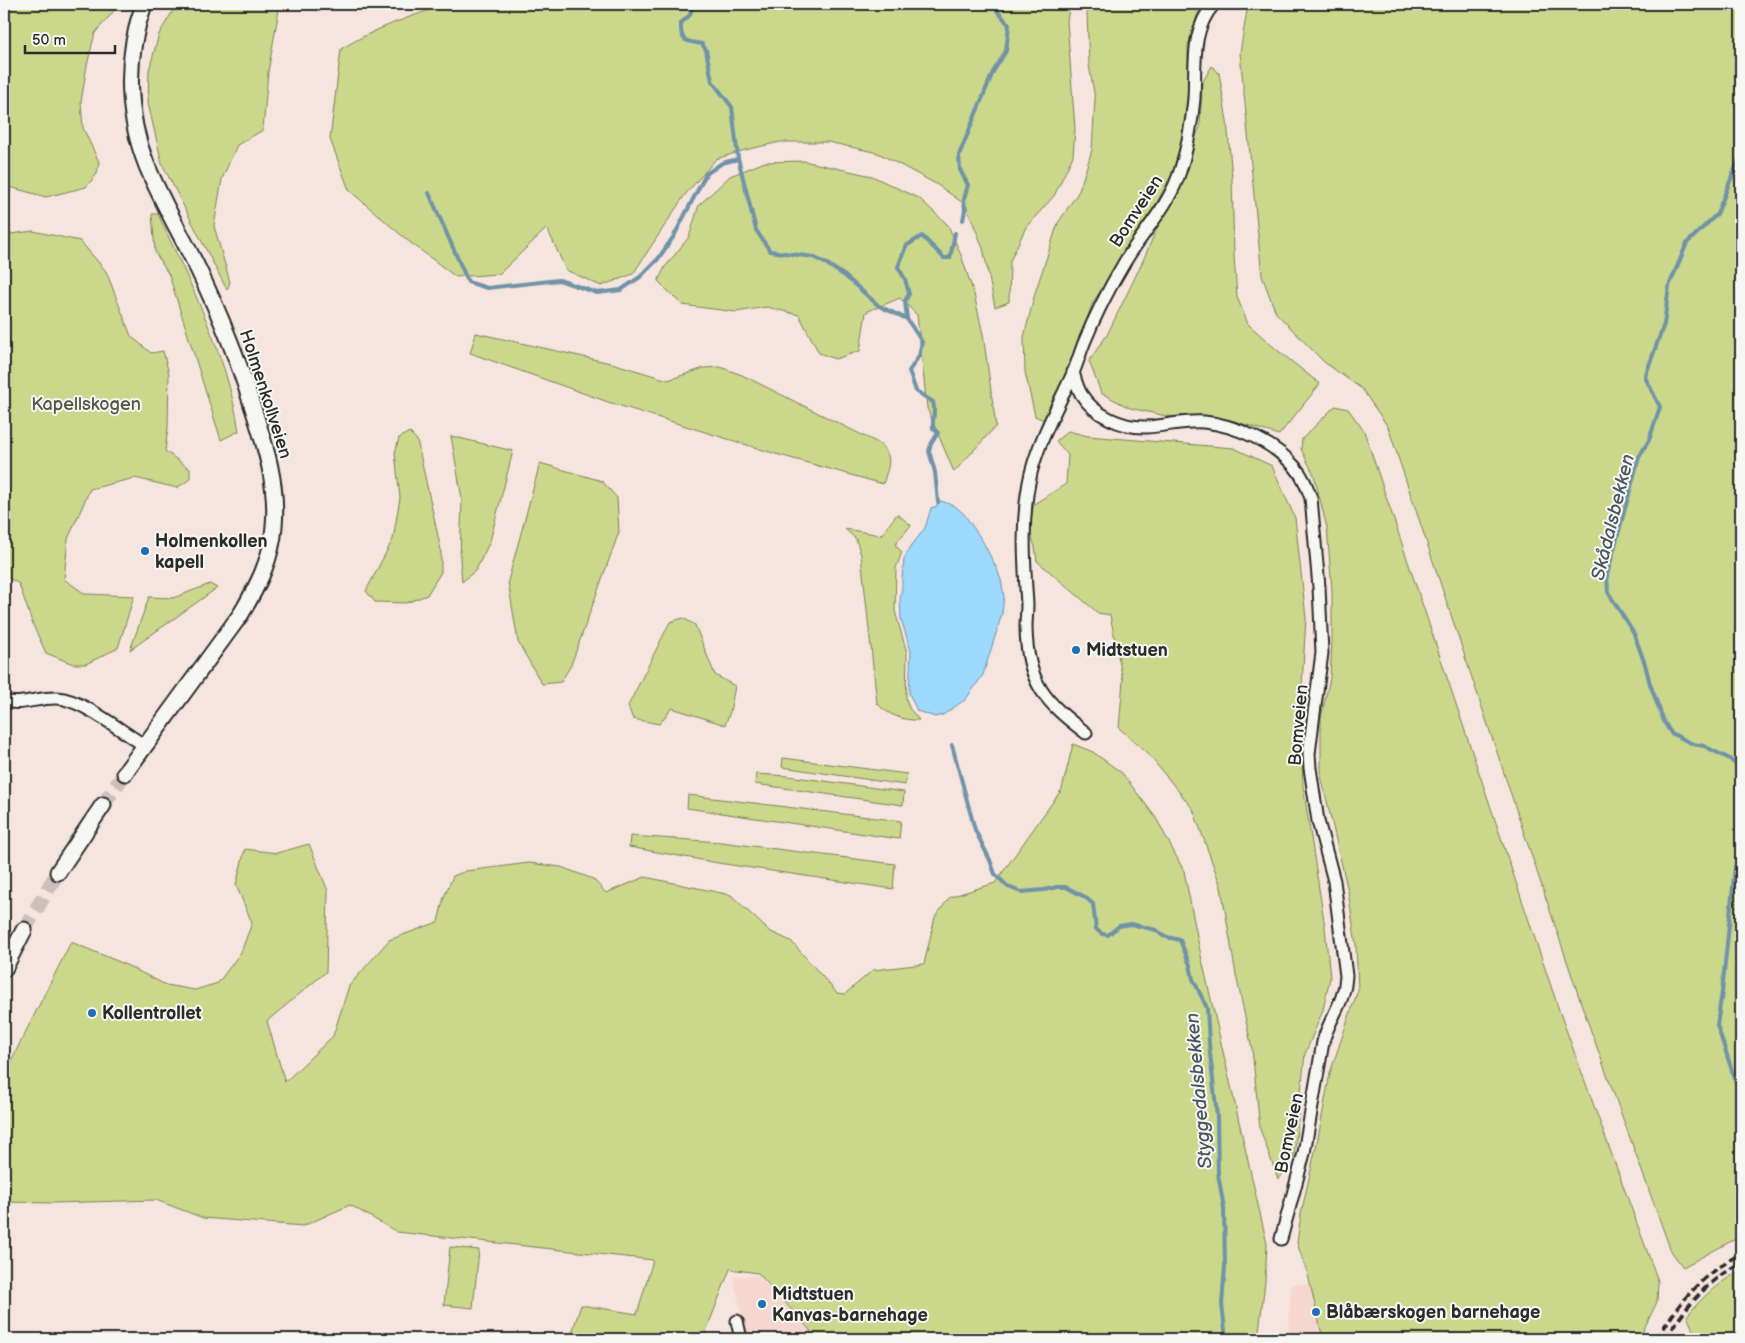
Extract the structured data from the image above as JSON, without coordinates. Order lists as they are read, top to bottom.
{
  "streets": {
    "main road": ["Holmenkollveien"],
    "street": ["Bomveien"]
  },
  "water": ["Skådalsbekken", "Styggedalsbekken"],
  "parks": ["Kapellskogen"],
  "places": [
    "Holmenkollen kapell",
    "Midtstuen",
    "Kollentrollet",
    "Midtstuen Kanvas-barnehage",
    "Blåbærskogen barnehage"
  ],
  "scale_bar": "50 m"
}
